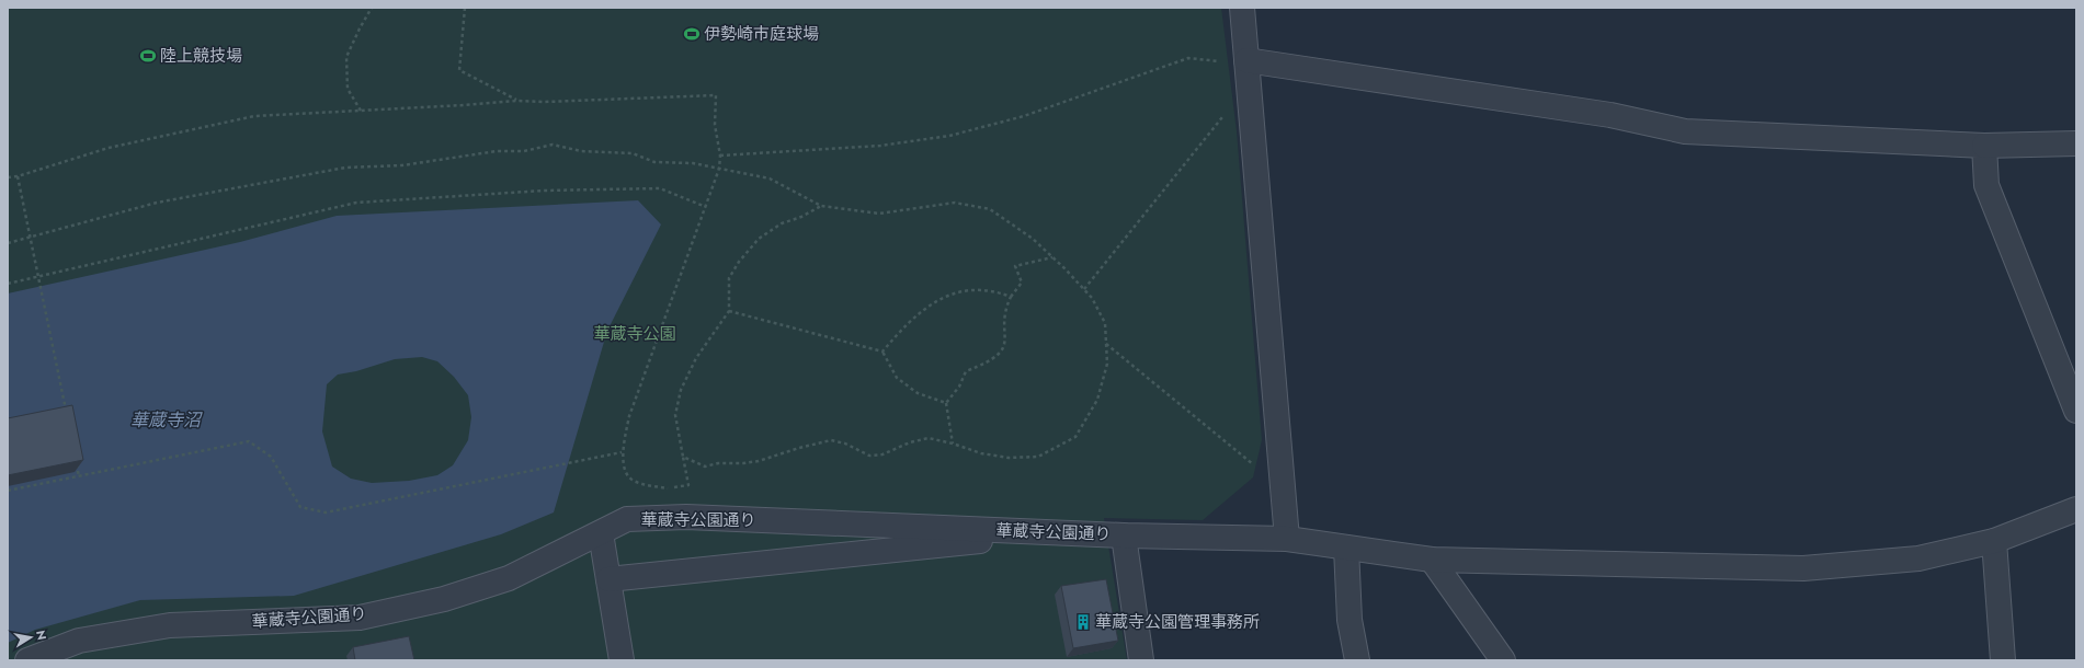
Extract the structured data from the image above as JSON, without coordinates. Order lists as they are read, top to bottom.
{
  "streets": {
    "street": ["華蔵寺公園通り"]
  },
  "water": ["華蔵寺沼"],
  "parks": ["華蔵寺公園"],
  "places": {
    "sports": ["伊勢崎市庭球場", "陸上競技場"],
    "building": ["華蔵寺公園管理事務所"]
  },
  "north": "right"
}
